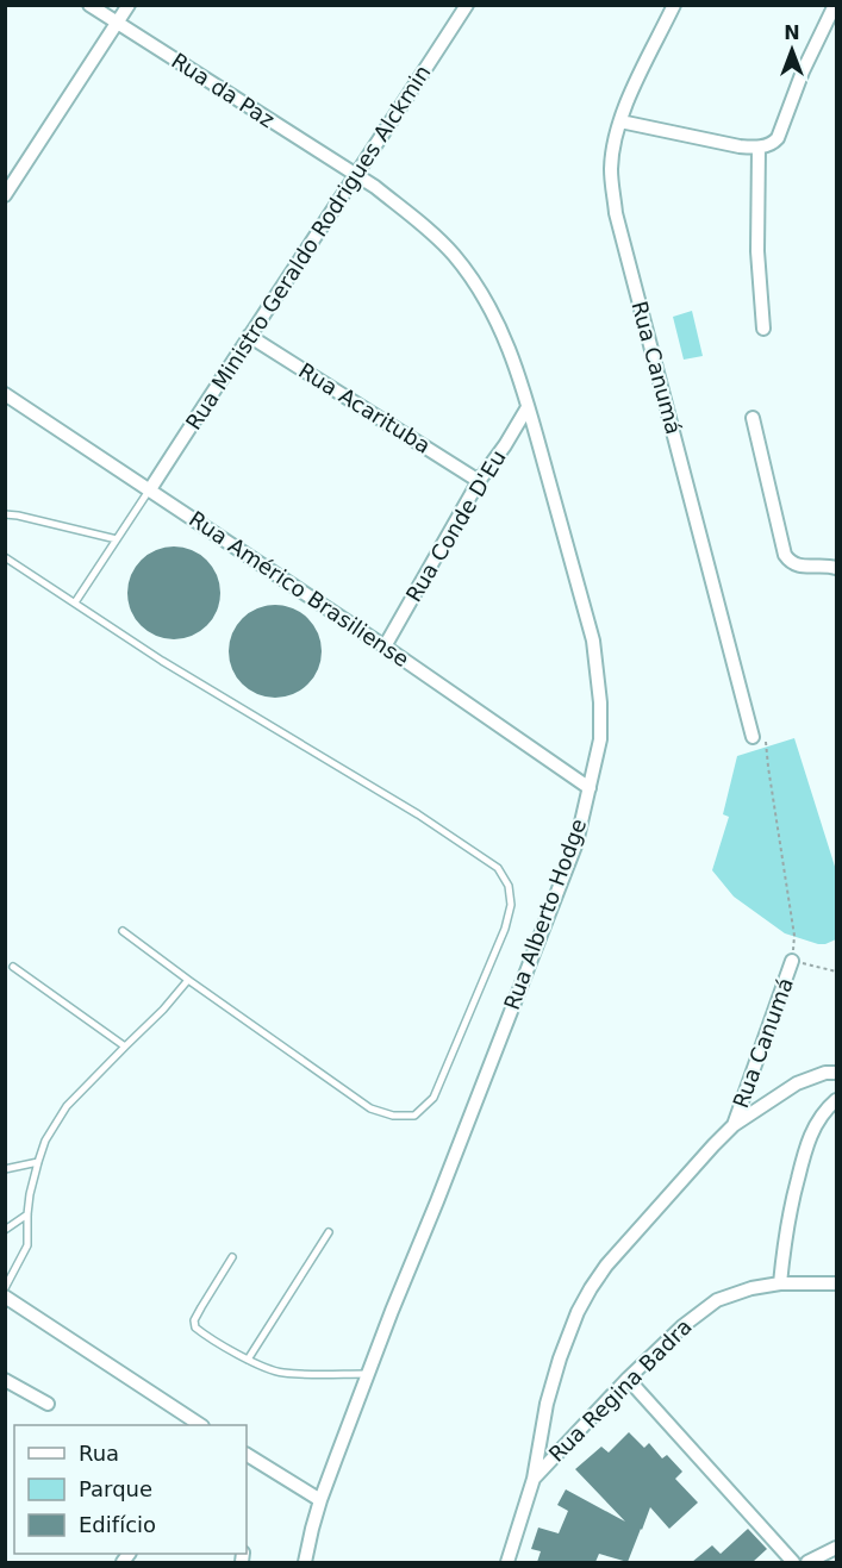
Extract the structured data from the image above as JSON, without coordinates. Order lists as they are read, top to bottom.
{
  "streets": {
    "street": [
      "Rua da Paz",
      "Rua Ministro Geraldo Rodrigues Alckmin",
      "Rua Canumá",
      "Rua Acarituba",
      "Rua Conde D'Eu",
      "Rua Américo Brasiliense",
      "Rua Alberto Hodge",
      "Rua Regina Badra"
    ]
  },
  "crossings": [
    ["Rua da Paz", "Rua Ministro Geraldo Rodrigues Alckmin"],
    ["Rua da Paz", "Rua Alberto Hodge"],
    ["Rua Ministro Geraldo Rodrigues Alckmin", "Rua Acarituba"],
    ["Rua Ministro Geraldo Rodrigues Alckmin", "Rua Américo Brasiliense"],
    ["Rua Ministro Geraldo Rodrigues Alckmin", "Rua Alberto Hodge"],
    ["Rua Acarituba", "Rua Conde D'Eu"],
    ["Rua Conde D'Eu", "Rua Américo Brasiliense"],
    ["Rua Conde D'Eu", "Rua Alberto Hodge"],
    ["Rua Américo Brasiliense", "Rua Alberto Hodge"]
  ],
  "legend": ["Rua", "Parque", "Edifício"],
  "north": "top"
}
